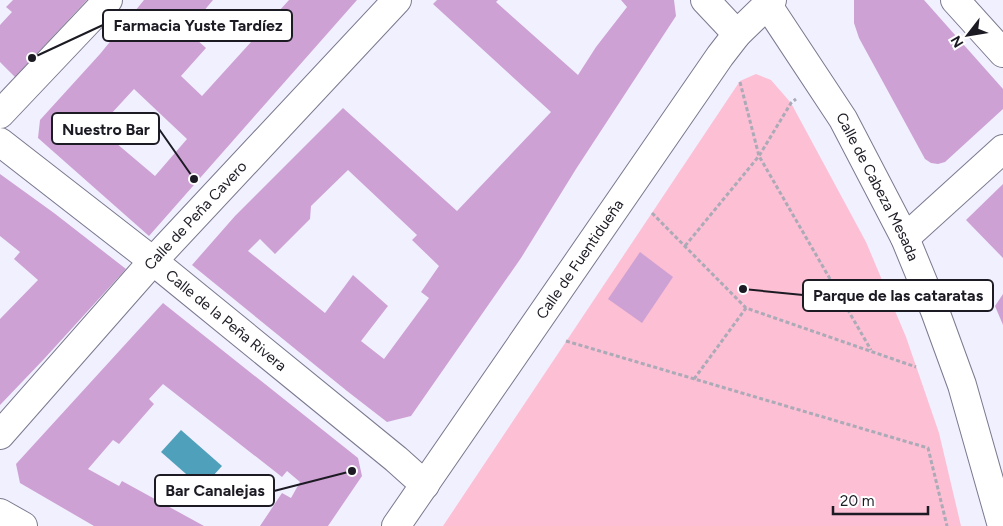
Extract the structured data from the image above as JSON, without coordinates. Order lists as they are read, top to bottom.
{
  "streets": {
    "street": [
      "Calle de Cabeza Mesada",
      "Calle de Peña Cavero",
      "Calle de Fuentidueña",
      "Calle de la Peña Rivera"
    ]
  },
  "crossings": [
    ["Calle de Cabeza Mesada", "Calle de Fuentidueña"],
    ["Calle de Peña Cavero", "Calle de la Peña Rivera"],
    ["Calle de Fuentidueña", "Calle de la Peña Rivera"]
  ],
  "places": [
    "Farmacia Yuste Tardíez",
    "Nuestro Bar",
    "Parque de las cataratas",
    "Bar Canalejas"
  ],
  "scale_bar": "20 m",
  "north": "bottom left"
}
